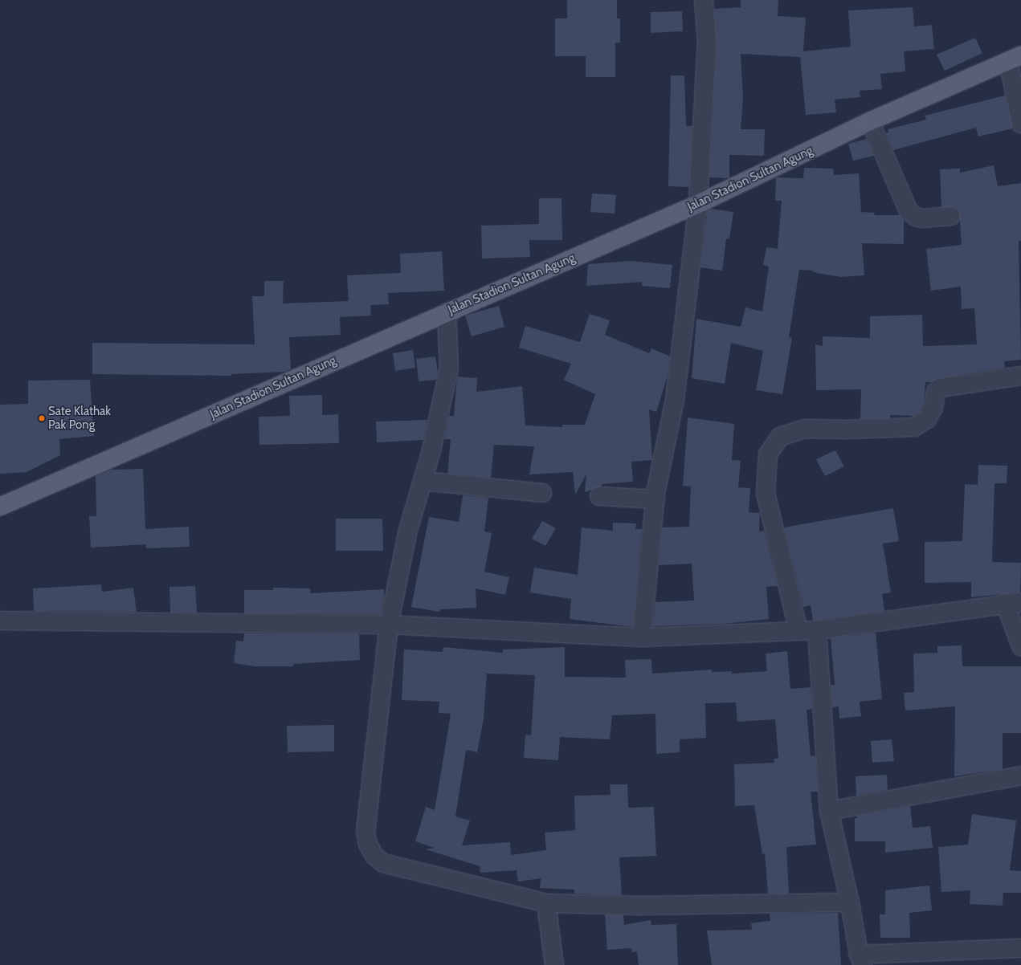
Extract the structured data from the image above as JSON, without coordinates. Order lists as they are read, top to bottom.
{
  "streets": {
    "main road": ["Jalan Stadion Sultan Agung"]
  },
  "places": ["Sate Klathak Pak Pong"]
}
